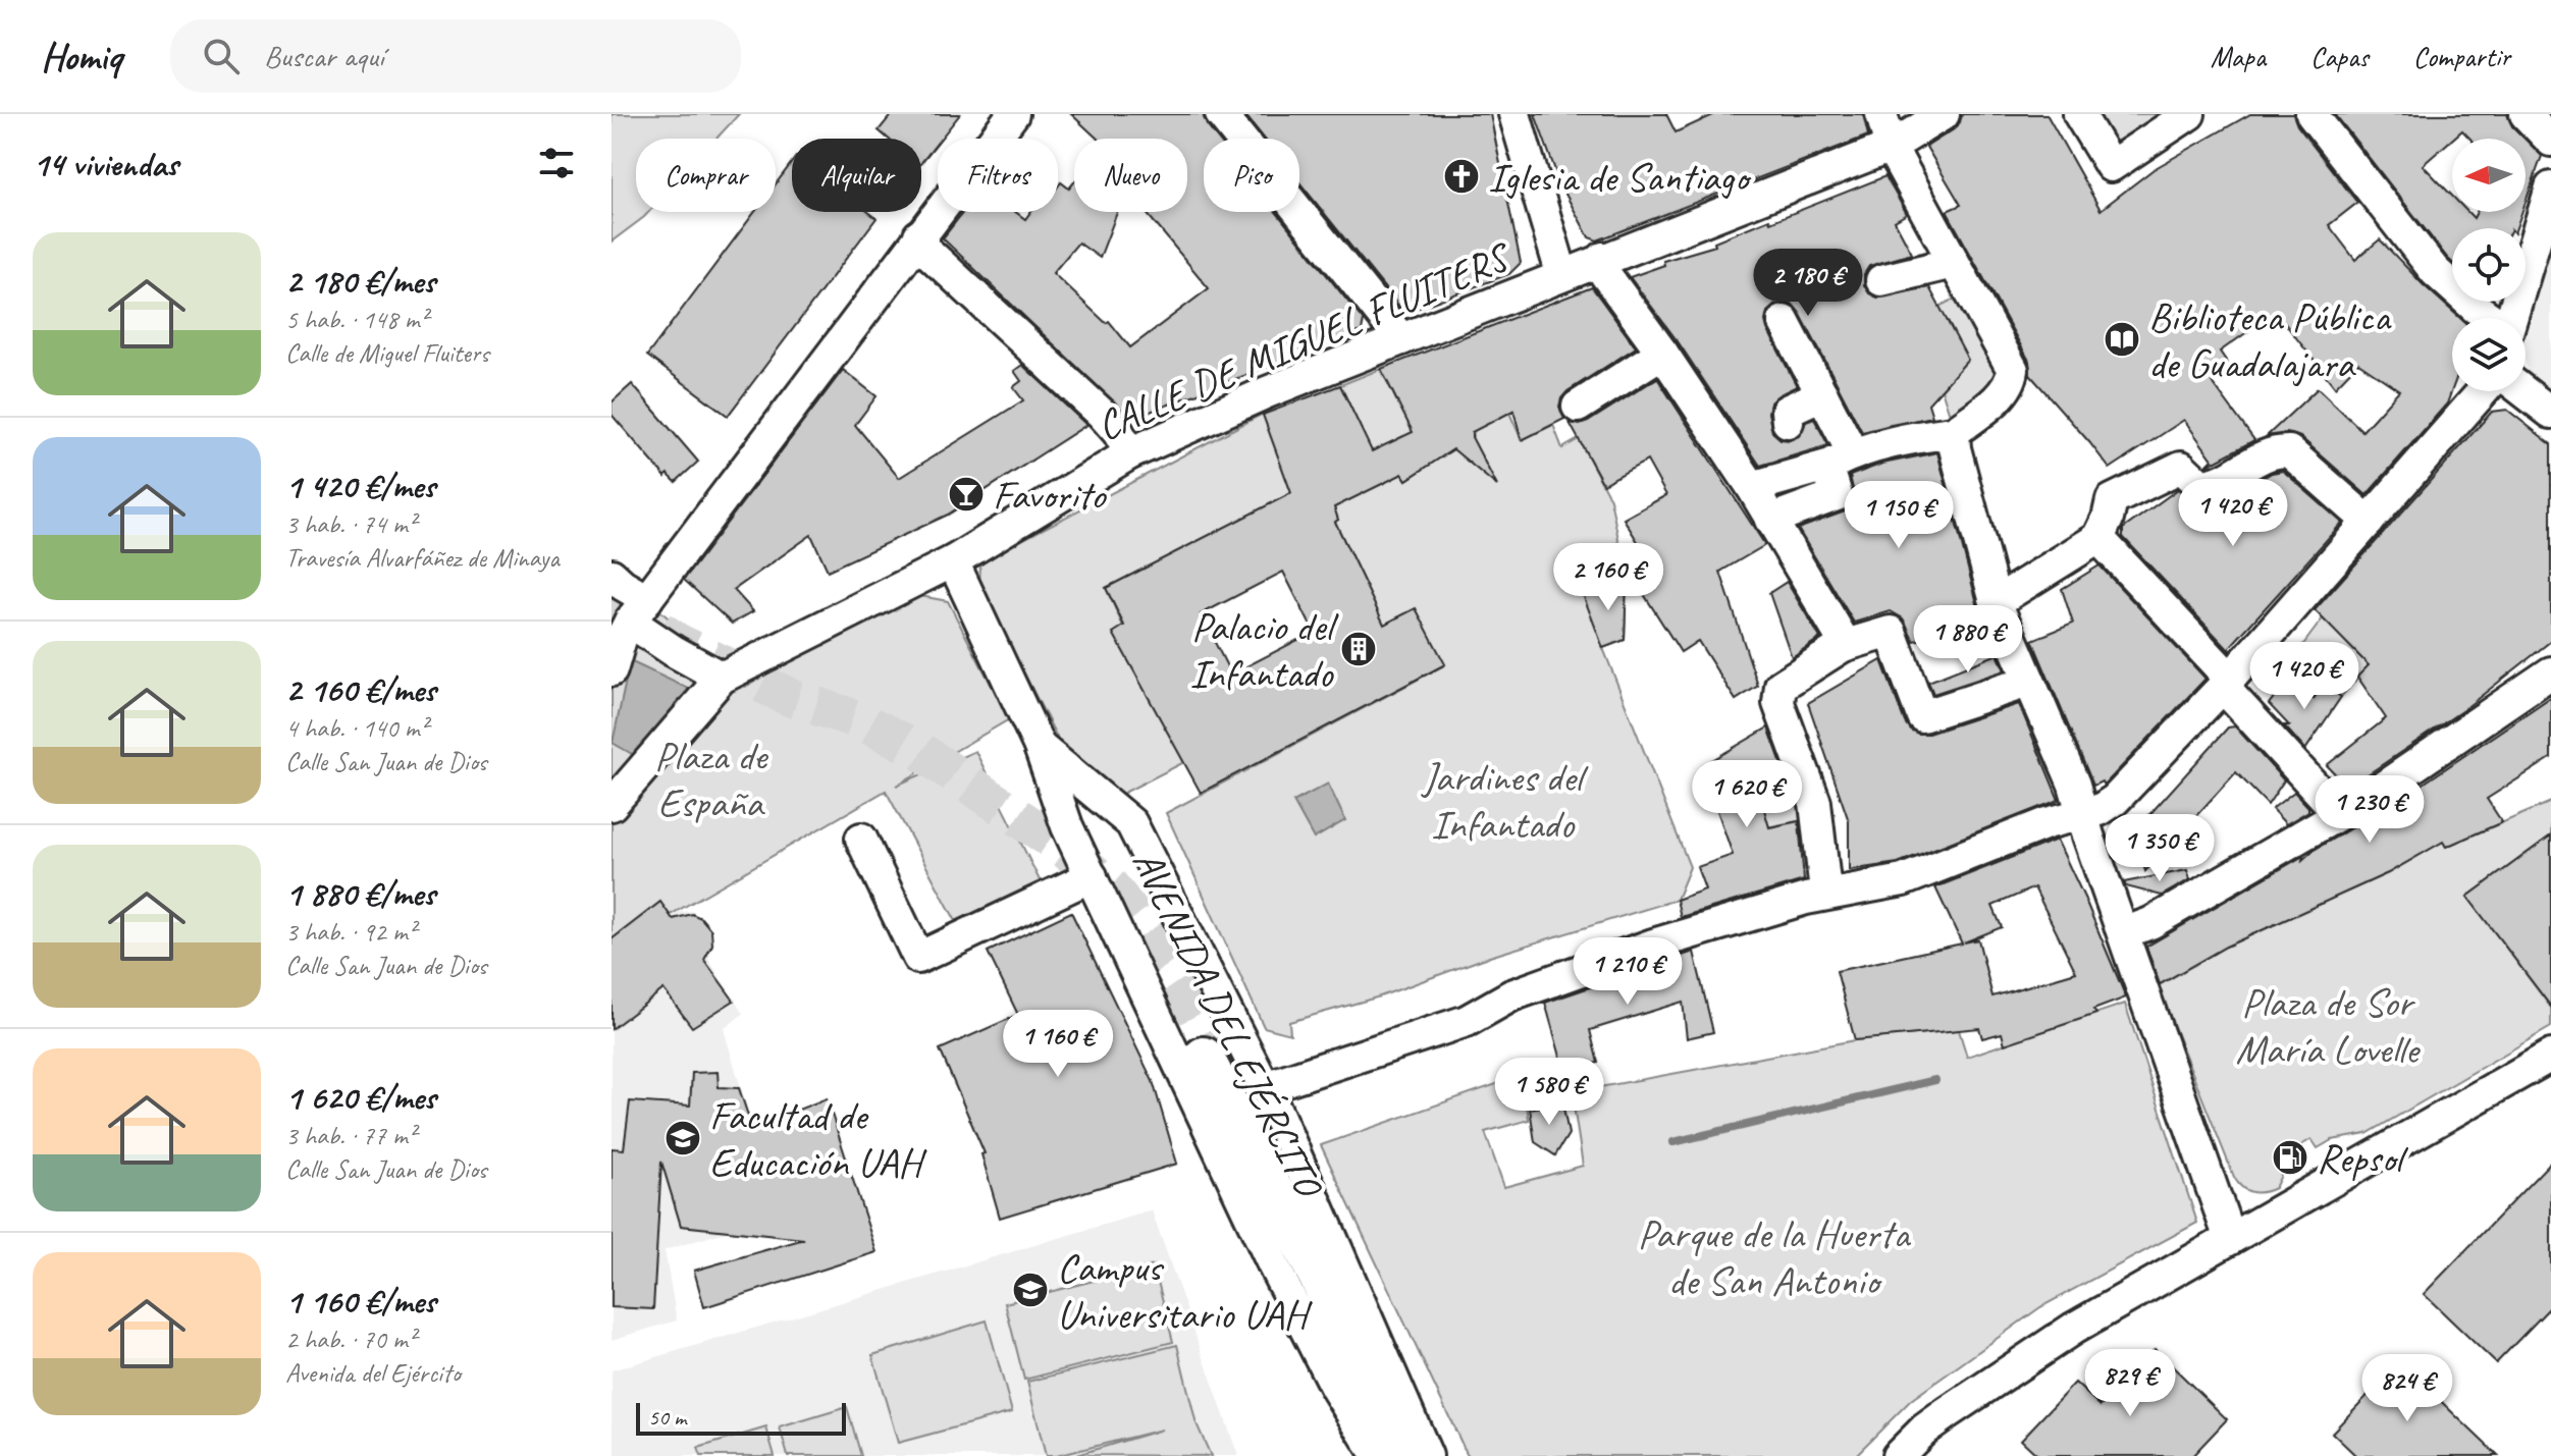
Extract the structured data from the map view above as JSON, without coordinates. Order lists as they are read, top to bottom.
{
  "streets": {
    "main road": ["AVENIDA DEL EJÉRCITO"],
    "street": ["CALLE DE MIGUEL FLUITERS"]
  },
  "crossings": [
    ["CALLE DE MIGUEL FLUITERS", "AVENIDA DEL EJÉRCITO"]
  ],
  "parks": [
    "Plaza de España",
    "Jardines del Infantado",
    "Plaza de Sor María Lovelle",
    "Parque de la Huerta de San Antonio"
  ],
  "places": {
    "church": ["Iglesia de Santiago"],
    "library": ["Biblioteca Pública de Guadalajara"],
    "bar": ["Favorito"],
    "building": ["Palacio del Infantado"],
    "school or university": ["Facultad de Educación UAH", "Campus Universitario UAH"],
    "fuel station": ["Repsol"]
  },
  "scale_bar": "50 m",
  "north": "left",
  "page": {
    "header": "Homiq",
    "search": "Buscar aquí",
    "nav": ["Mapa", "Capas", "Compartir"],
    "heading": "14 viviendas",
    "chip": [
      "Comprar",
      "Alquilar",
      "Filtros",
      "Nuevo",
      "Piso"
    ],
    "list": [
      {
        "name": "2 180 €/mes",
        "note": "5 hab. · 148 m² · Calle de Miguel Fluiters"
      },
      {
        "name": "1 420 €/mes",
        "note": "3 hab. · 74 m² · Travesía Alvarfáñez de Minaya"
      },
      {
        "name": "2 160 €/mes",
        "note": "4 hab. · 140 m² · Calle San Juan de Dios"
      },
      {
        "name": "1 880 €/mes",
        "note": "3 hab. · 92 m² · Calle San Juan de Dios"
      },
      {
        "name": "1 620 €/mes",
        "note": "3 hab. · 77 m² · Calle San Juan de Dios"
      },
      {
        "name": "1 160 €/mes",
        "note": "2 hab. · 70 m² · Avenida del Ejército"
      }
    ],
    "price": [
      "2 180 €",
      "1 420 €",
      "1 150 €",
      "2 160 €",
      "1 880 €",
      "1 420 €",
      "1 620 €",
      "1 230 €",
      "1 350 €",
      "1 210 €",
      "1 160 €",
      "1 580 €",
      "829 €",
      "824 €"
    ],
    "scale": "50 m"
  }
}
